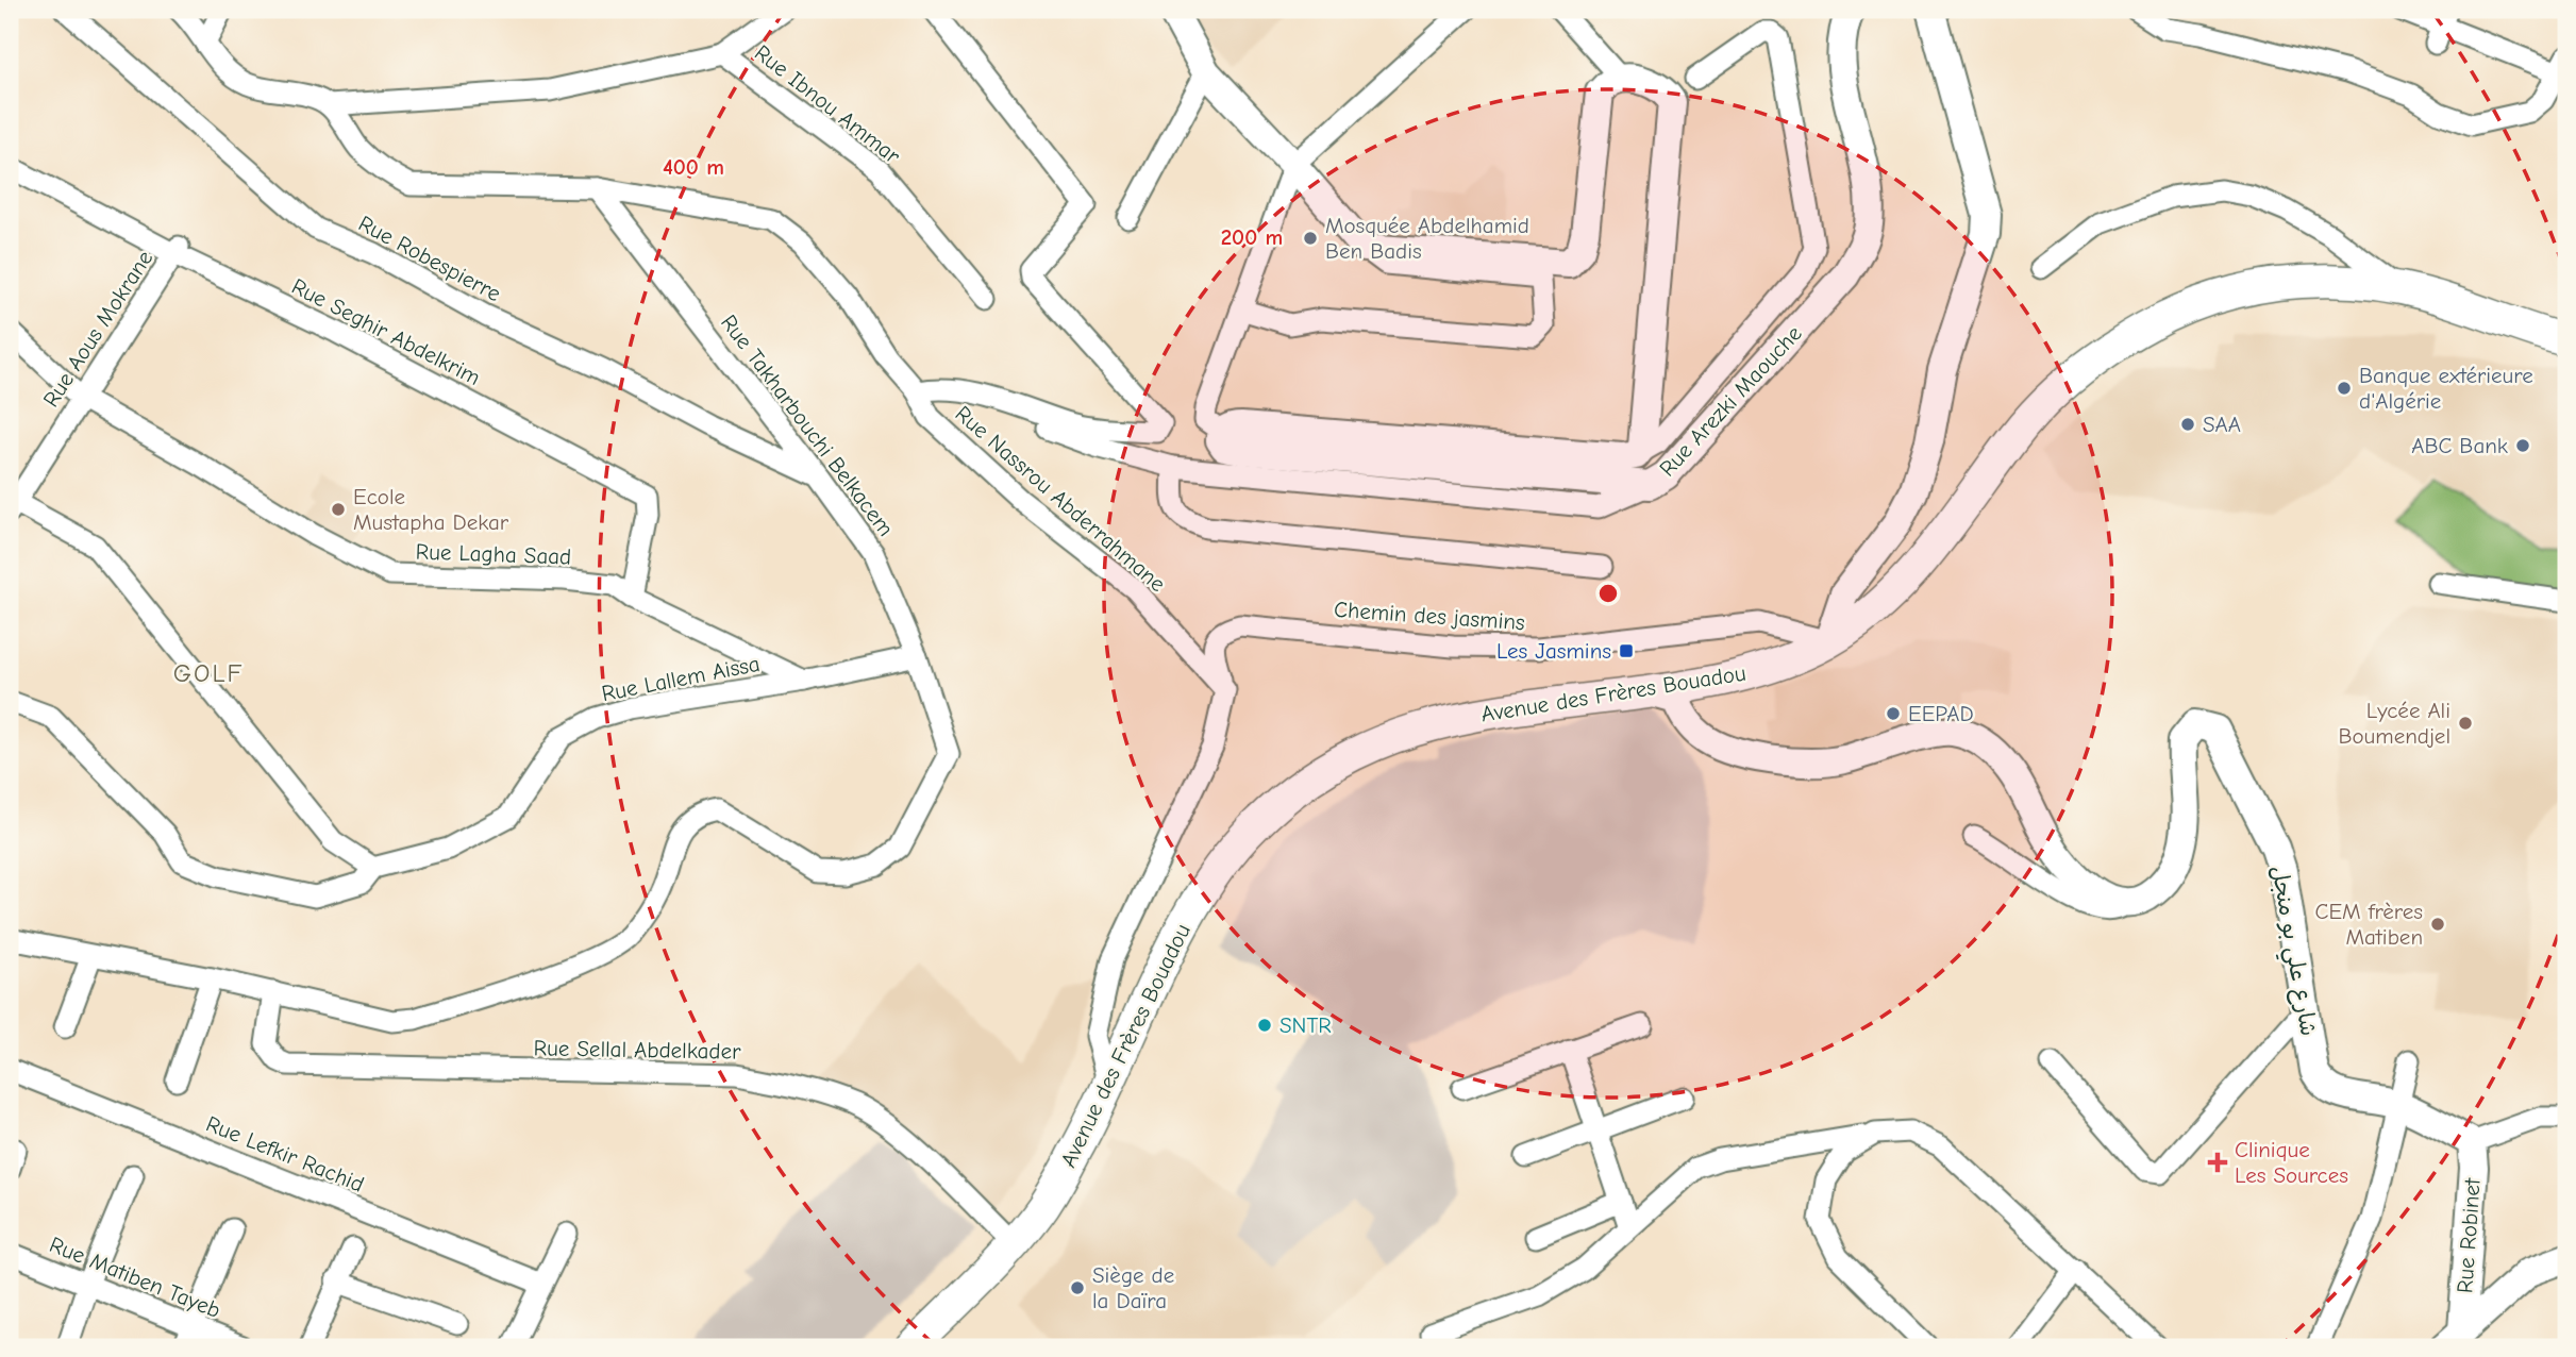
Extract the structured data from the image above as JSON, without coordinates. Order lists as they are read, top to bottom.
{
  "streets": {
    "main road": ["Avenue des Frères Bouadou"],
    "street": [
      "Rue Ibnou Ammar",
      "Rue Robespierre",
      "Rue Aous Mokrane",
      "Rue Seghir Abdelkrim",
      "Rue Arezki Maouche",
      "Rue Takharbouchi Belkacem",
      "Rue Nassrou Abderrahmane",
      "Rue Lagha Saad",
      "Chemin des jasmins",
      "Rue Lallem Aissa",
      "شارع علي بو منجل",
      "Rue Sellal Abdelkader",
      "Rue Lefkir Rachid",
      "Rue Robinet",
      "Rue Matiben Tayeb"
    ]
  },
  "crossings": [
    ["Rue Robespierre", "Rue Takharbouchi Belkacem"],
    ["Rue Aous Mokrane", "Rue Seghir Abdelkrim"],
    ["Rue Aous Mokrane", "Rue Lagha Saad"],
    ["Rue Seghir Abdelkrim", "Rue Lagha Saad"],
    ["Rue Takharbouchi Belkacem", "Rue Nassrou Abderrahmane"],
    ["Rue Takharbouchi Belkacem", "Rue Lallem Aissa"],
    ["Rue Takharbouchi Belkacem", "Rue Sellal Abdelkader"],
    ["Rue Nassrou Abderrahmane", "Chemin des jasmins"],
    ["Rue Lagha Saad", "Rue Lallem Aissa"],
    ["Chemin des jasmins", "Avenue des Frères Bouadou"],
    ["Avenue des Frères Bouadou", "Rue Sellal Abdelkader"],
    ["شارع علي بو منجل", "Rue Robinet"]
  ],
  "districts": ["GOLF"],
  "places": {
    "other": [
      "Mosquée Abdelhamid Ben Badis",
      "Banque extérieure d'Algérie",
      "SAA",
      "ABC Bank",
      "Ecole Mustapha Dekar",
      "EEPAD",
      "Lycée Ali Boumendjel",
      "CEM frères Matiben",
      "SNTR",
      "Siège de la Daïra"
    ],
    "transit": ["Les Jasmins"],
    "health": ["Clinique Les Sources"]
  },
  "rings": ["400 m", "200 m"]
}
